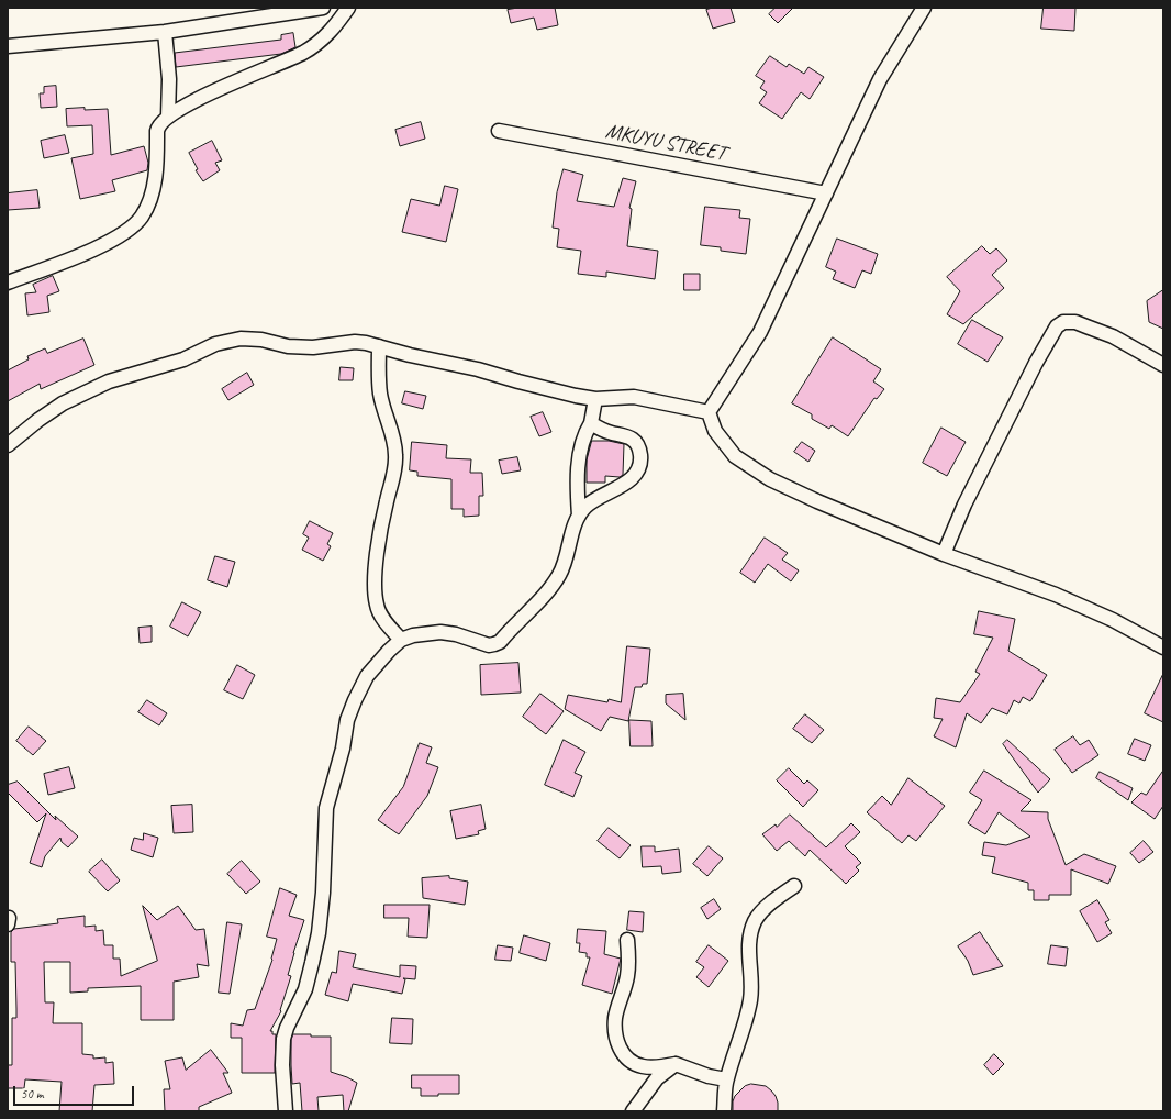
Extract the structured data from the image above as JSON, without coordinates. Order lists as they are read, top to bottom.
{
  "streets": {
    "street": ["MKUYU STREET"]
  },
  "scale_bar": "50 m"
}
